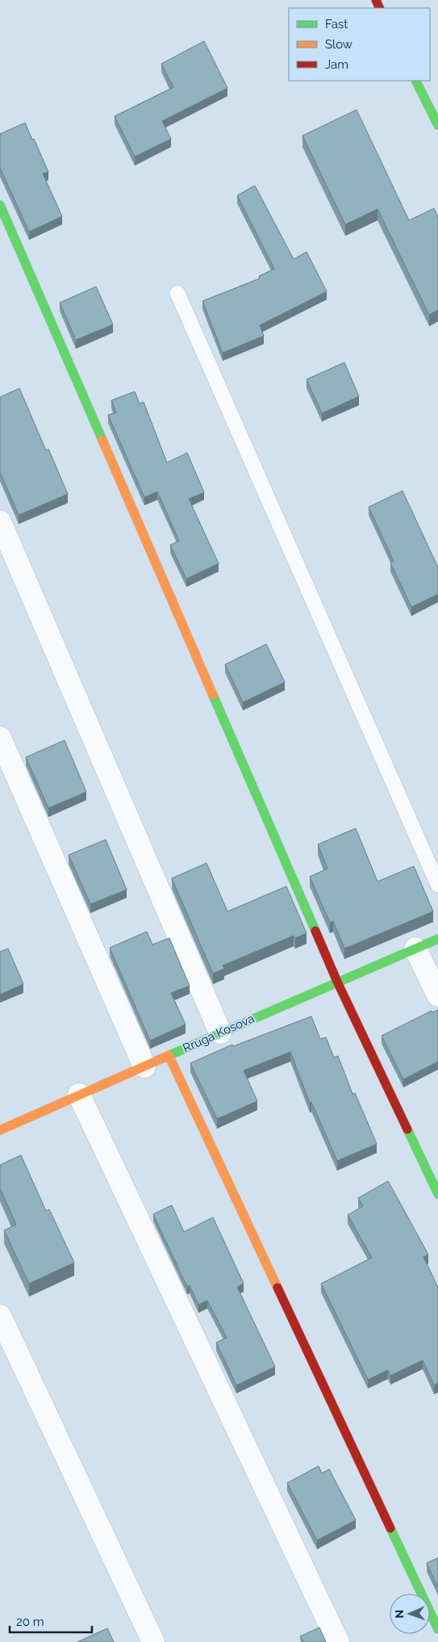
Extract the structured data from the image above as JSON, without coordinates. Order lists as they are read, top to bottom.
{
  "streets": {
    "street": ["Rruga Kosova"]
  },
  "legend": ["Fast", "Slow", "Jam"],
  "scale_bar": "20 m",
  "north": "left"
}
